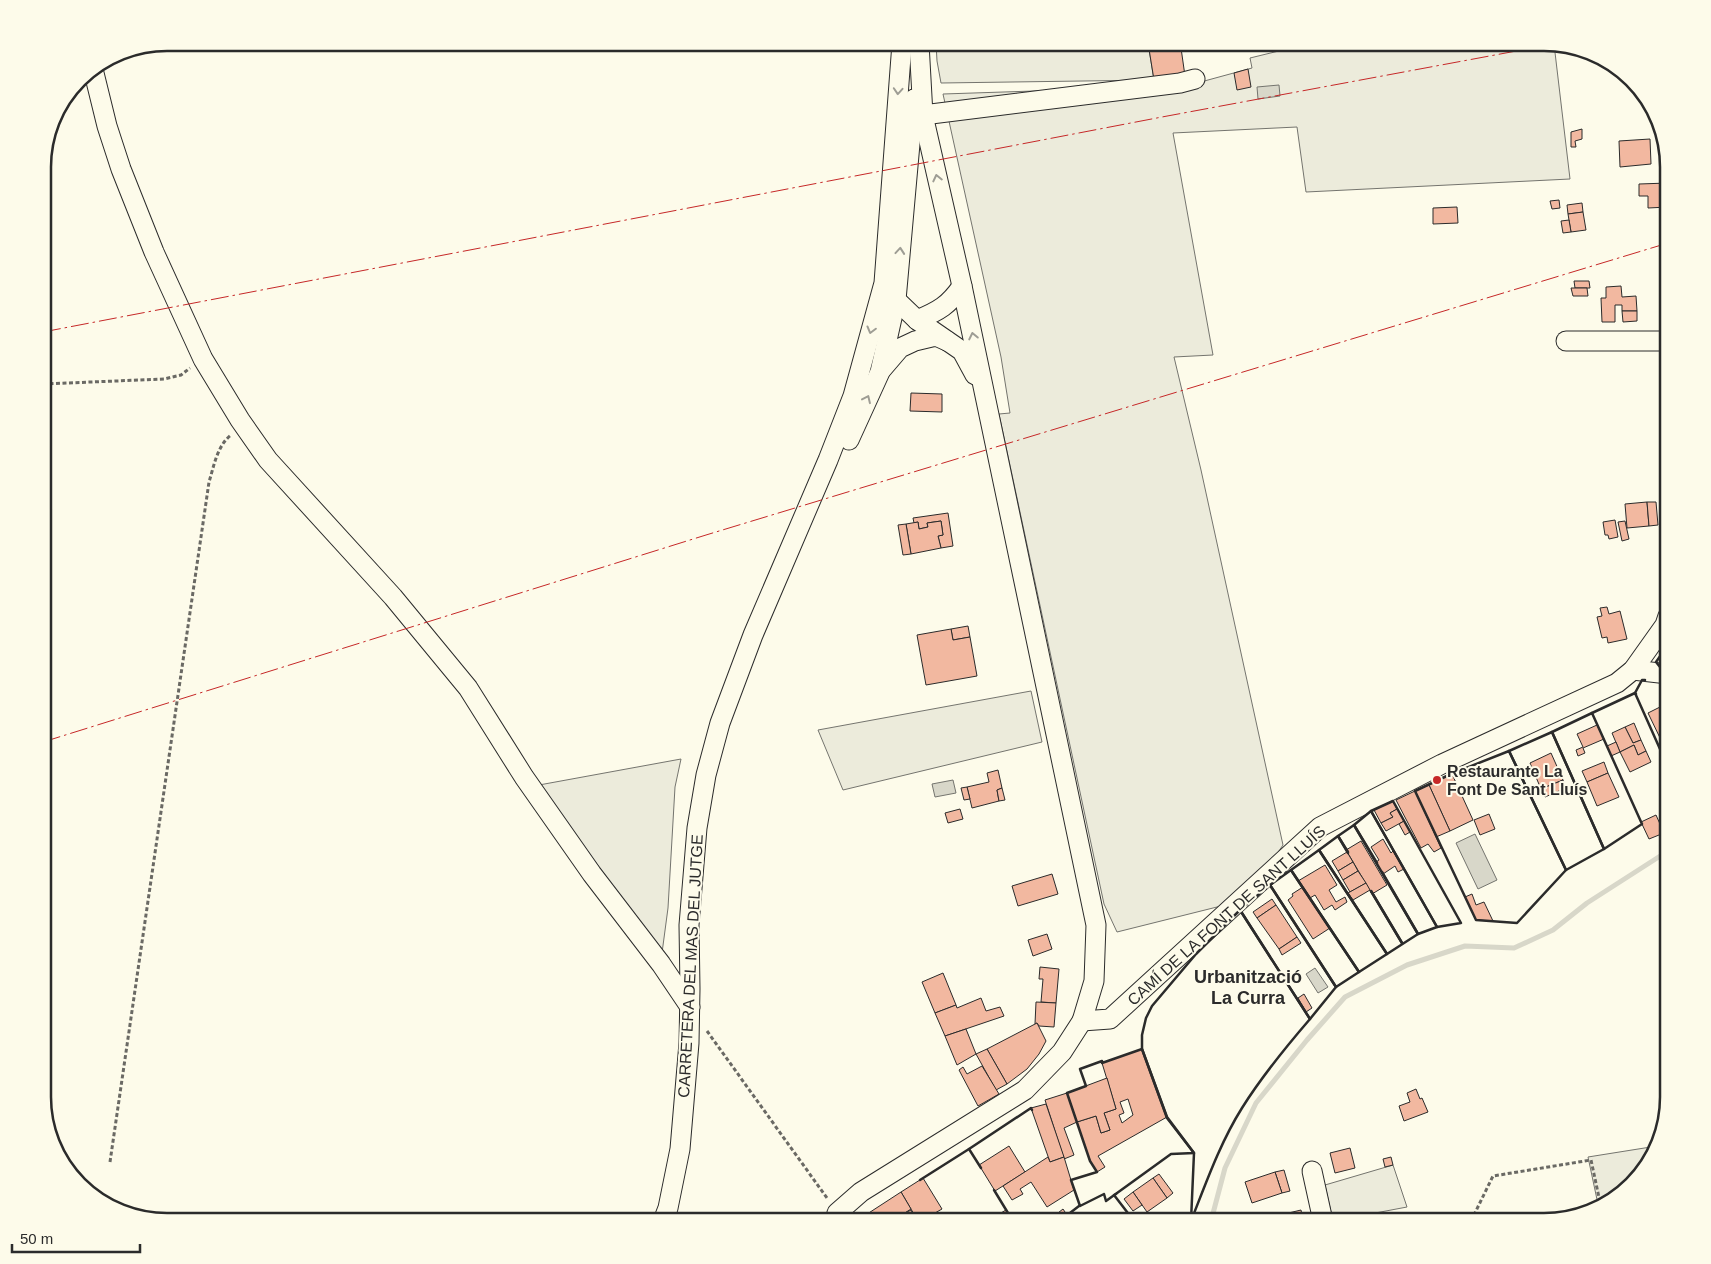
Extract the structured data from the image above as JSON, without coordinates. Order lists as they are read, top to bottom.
{
  "streets": {
    "street": ["CAMÍ DE LA FONT DE SANT LLUÍS", "CARRETERA DEL MAS DEL JUTGE"]
  },
  "districts": ["Urbanització La Curra"],
  "places": ["Restaurante La Font De Sant Lluís"],
  "scale_bar": "50 m"
}
